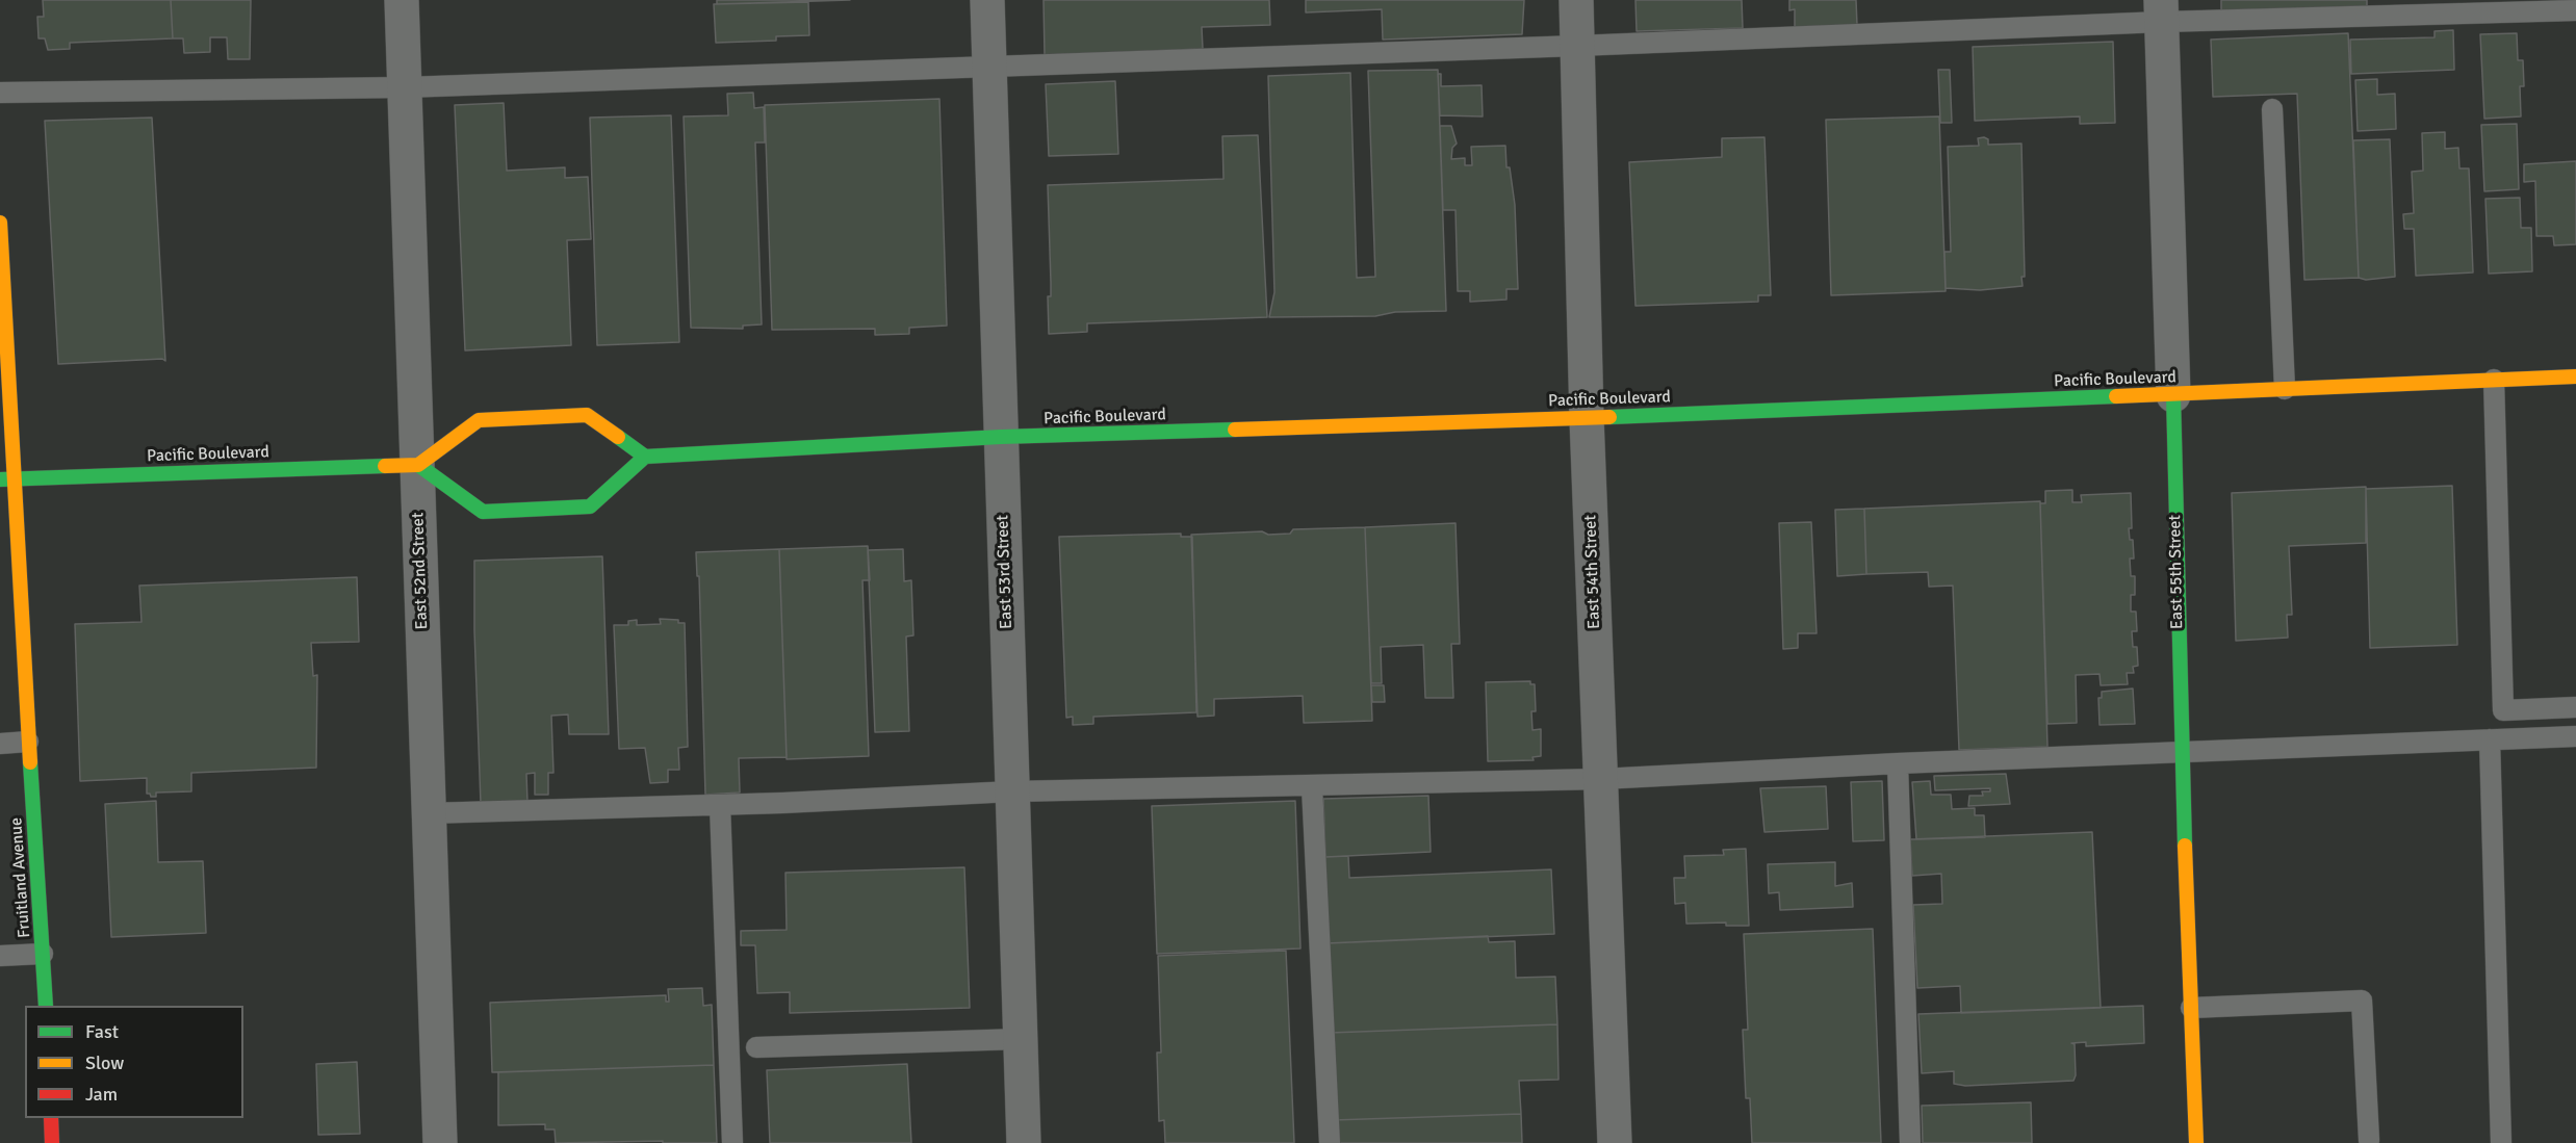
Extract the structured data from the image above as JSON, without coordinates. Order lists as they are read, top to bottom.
{
  "streets": {
    "main road": ["Pacific Boulevard", "East 55th Street", "Fruitland Avenue"],
    "street": ["East 52nd Street", "East 53rd Street", "East 54th Street"]
  },
  "crossings": [
    ["Pacific Boulevard", "East 52nd Street"],
    ["Pacific Boulevard", "East 53rd Street"],
    ["Pacific Boulevard", "East 54th Street"],
    ["Pacific Boulevard", "East 55th Street"],
    ["Pacific Boulevard", "Fruitland Avenue"]
  ],
  "legend": ["Fast", "Slow", "Jam"]
}
